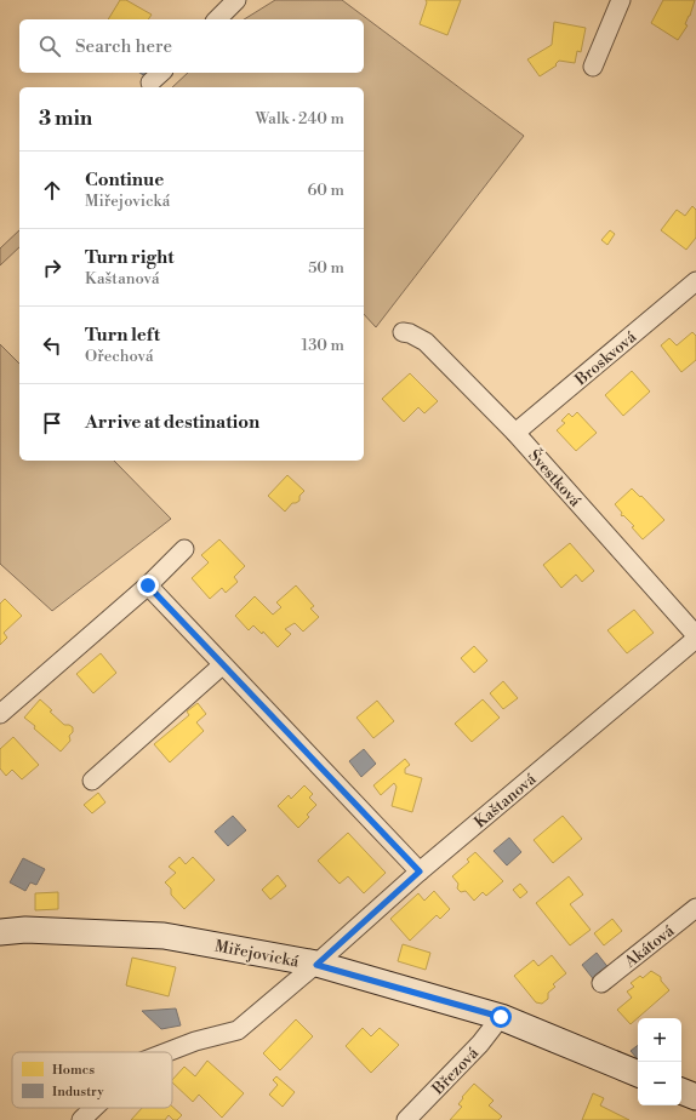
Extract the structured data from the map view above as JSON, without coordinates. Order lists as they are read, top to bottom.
{
  "streets": {
    "street": [
      "Broskvová",
      "Švestková",
      "Kaštanová",
      "Akátová",
      "Miřejovická",
      "Březová"
    ]
  },
  "crossings": [
    ["Broskvová", "Švestková"],
    ["Švestková", "Kaštanová"],
    ["Kaštanová", "Miřejovická"],
    ["Miřejovická", "Březová"]
  ],
  "legend": ["Homes", "Industry"],
  "page": {
    "search": "Search here",
    "heading": ["3 min", "Walk · 240 m"],
    "list": [
      ["Continue", "Miřejovická", "60 m"],
      ["Turn right", "Kaštanová", "50 m"],
      ["Turn left", "Ořechová", "130 m"],
      "Arrive at destination"
    ],
    "map_buttons": ["+", "−"]
  }
}
